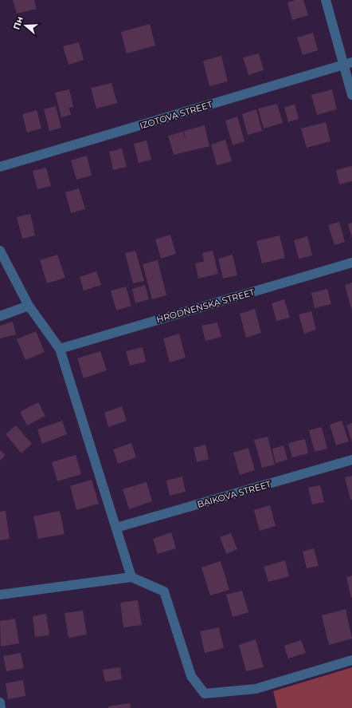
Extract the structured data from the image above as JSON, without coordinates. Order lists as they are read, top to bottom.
{
  "streets": {
    "street": ["IZOTOVA STREET", "HRODNENSKA STREET", "BAIKOVA STREET"]
  },
  "north": "left"
}
